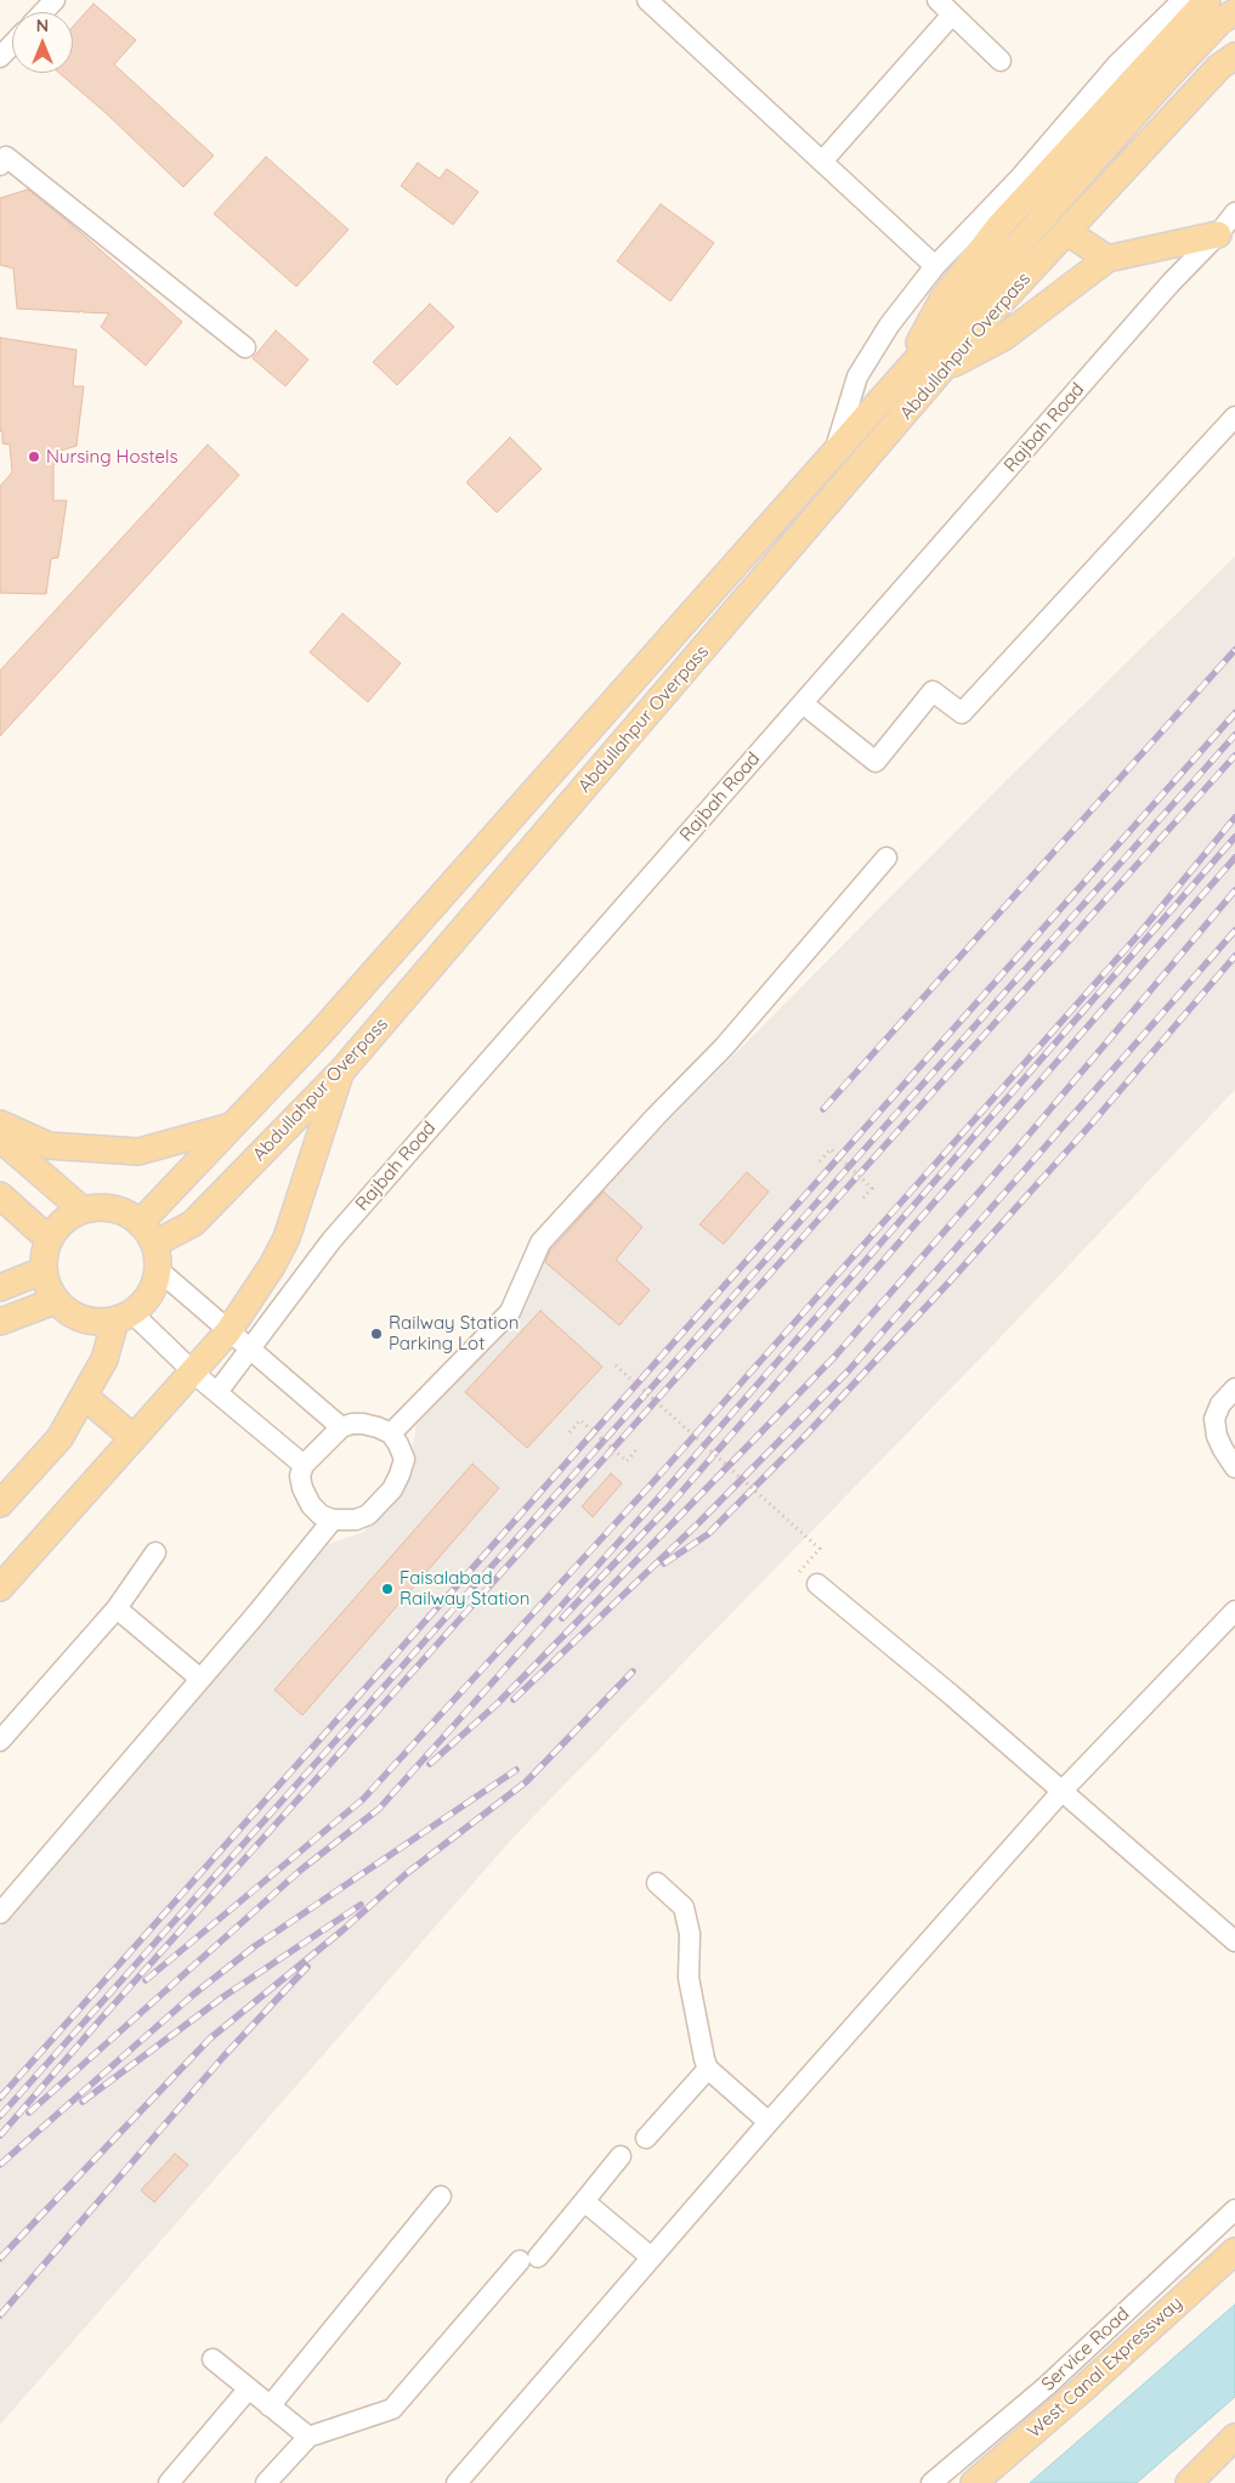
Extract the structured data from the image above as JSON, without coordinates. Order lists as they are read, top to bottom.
{
  "streets": {
    "main road": ["Abdullahpur Overpass", "West Canal Expressway"],
    "street": ["Rajbah Road", "Service Road"]
  },
  "places": ["Nursing Hostels", "Railway Station Parking Lot", "Faisalabad Railway Station"],
  "north": "top"
}
